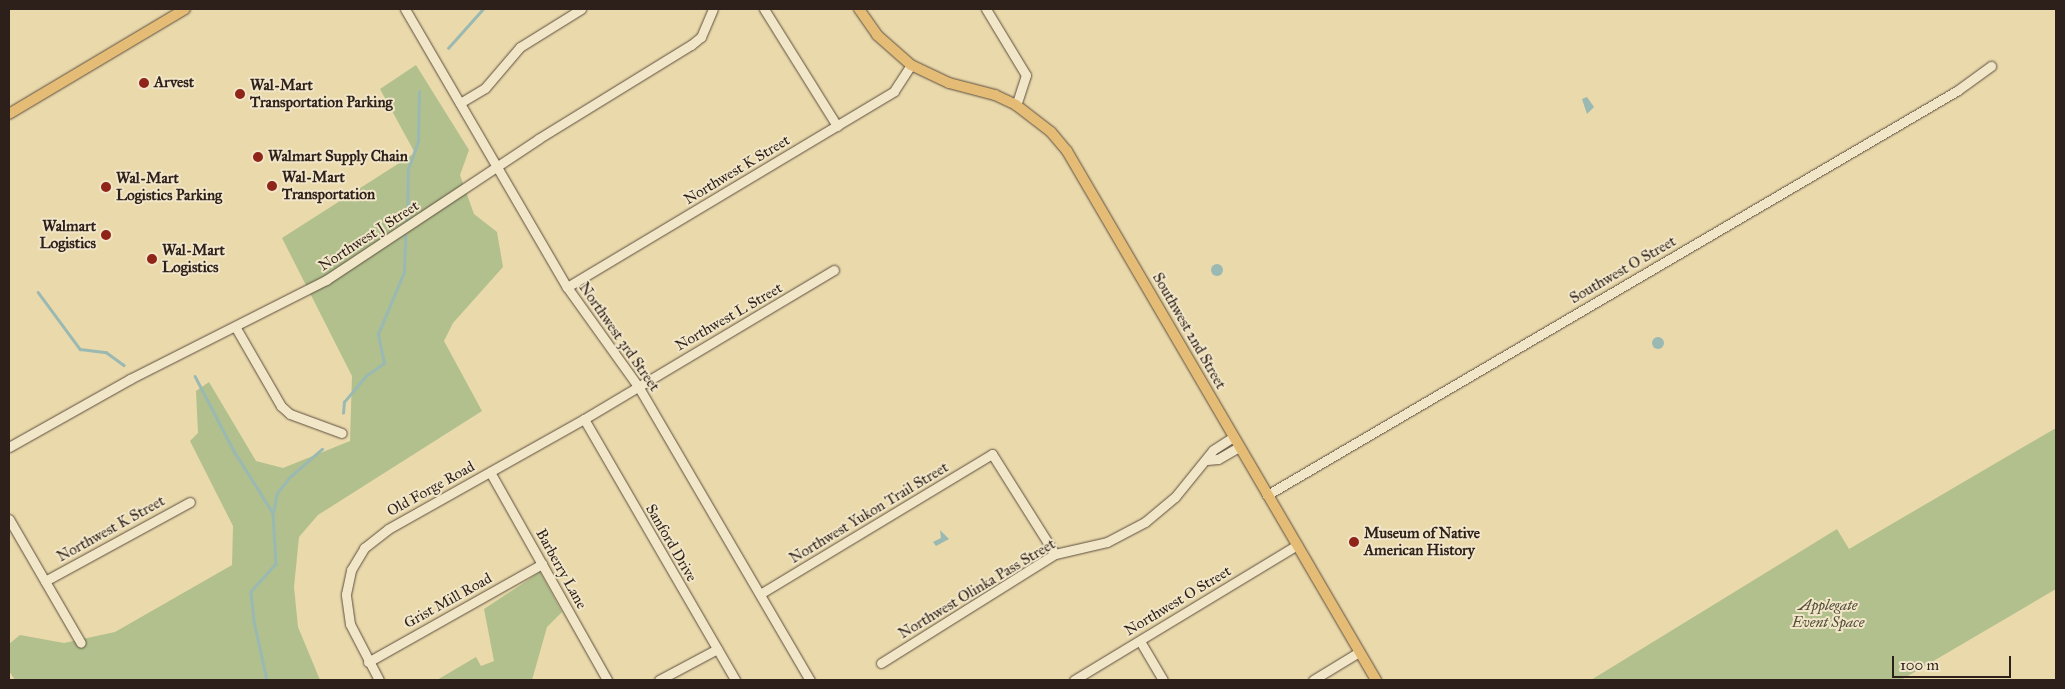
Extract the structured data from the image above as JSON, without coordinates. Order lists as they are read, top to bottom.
{
  "streets": {
    "main road": ["Southwest 2nd Street"],
    "street": [
      "Northwest K Street",
      "Northwest J Street",
      "Southwest O Street",
      "Northwest L Street",
      "Northwest 3rd Street",
      "Old Forge Road",
      "Northwest Yukon Trail Street",
      "Sanford Drive",
      "Barberry Lane",
      "Northwest Olinka Pass Street",
      "Grist Mill Road",
      "Northwest O Street"
    ]
  },
  "crossings": [
    ["Northwest K Street", "Southwest 2nd Street"],
    ["Northwest K Street", "Northwest 3rd Street"],
    ["Northwest J Street", "Northwest 3rd Street"],
    ["Southwest O Street", "Southwest 2nd Street"],
    ["Northwest L Street", "Northwest 3rd Street"],
    ["Northwest L Street", "Old Forge Road"],
    ["Southwest 2nd Street", "Northwest Olinka Pass Street"],
    ["Southwest 2nd Street", "Northwest O Street"],
    ["Northwest 3rd Street", "Old Forge Road"],
    ["Northwest 3rd Street", "Northwest Yukon Trail Street"],
    ["Old Forge Road", "Sanford Drive"],
    ["Old Forge Road", "Barberry Lane"],
    ["Old Forge Road", "Grist Mill Road"],
    ["Northwest Yukon Trail Street", "Northwest Olinka Pass Street"],
    ["Barberry Lane", "Grist Mill Road"]
  ],
  "parks": ["Applegate Event Space"],
  "places": [
    "Arvest",
    "Wal-Mart Transportation Parking",
    "Walmart Supply Chain",
    "Wal-Mart Transportation",
    "Wal-Mart Logistics Parking",
    "Walmart Logistics",
    "Wal-Mart Logistics",
    "Museum of Native American History"
  ],
  "scale_bar": "100 m"
}
